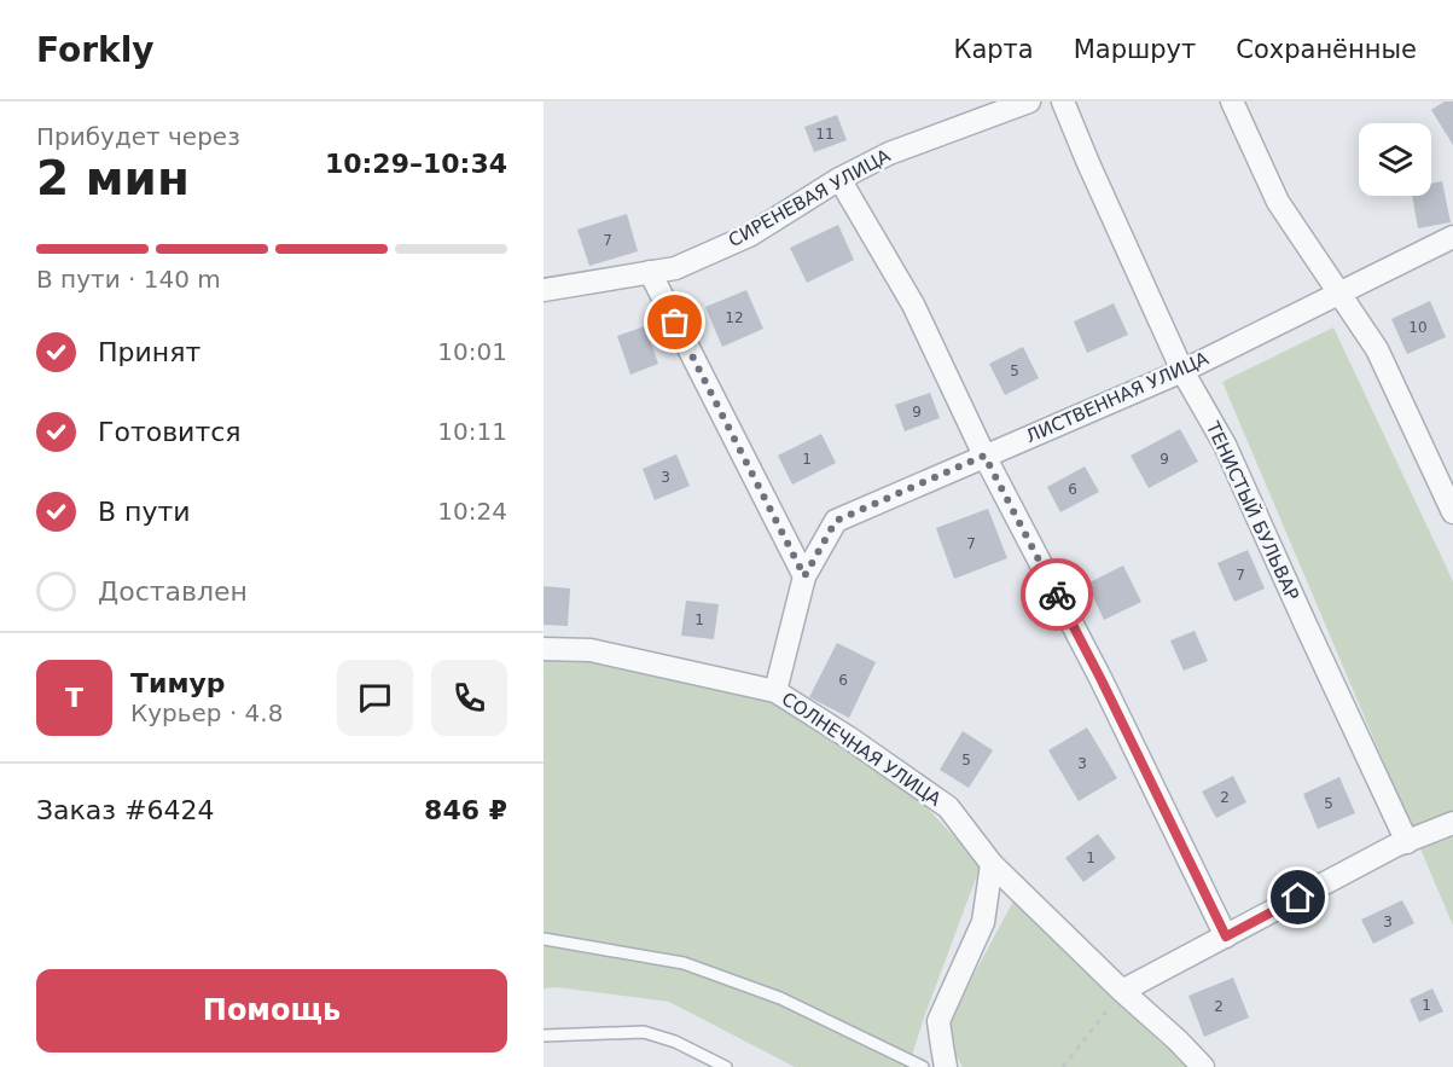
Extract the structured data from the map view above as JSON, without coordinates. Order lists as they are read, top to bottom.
{
  "streets": {
    "street": [
      "СИРЕНЕВАЯ УЛИЦА",
      "ЛИСТВЕННАЯ УЛИЦА",
      "ТЕНИСТЫЙ БУЛЬВАР",
      "СОЛНЕЧНАЯ УЛИЦА"
    ]
  },
  "crossings": [
    ["ЛИСТВЕННАЯ УЛИЦА", "ТЕНИСТЫЙ БУЛЬВАР"],
    ["ЛИСТВЕННАЯ УЛИЦА", "СОЛНЕЧНАЯ УЛИЦА"]
  ],
  "house_numbers": [
    "11",
    "7",
    "12",
    "10",
    "5",
    "9",
    "1",
    "9",
    "3",
    "6",
    "7",
    "7",
    "1",
    "6",
    "5",
    "3",
    "2",
    "5",
    "1",
    "3",
    "1",
    "2"
  ],
  "page": {
    "header": "Forkly",
    "nav": ["Карта", "Маршрут", "Сохранённые"],
    "heading": ["2 мин", "Прибудет через", "10:29–10:34"],
    "panel": [
      "Тимур",
      "Курьер · 4.8",
      "Заказ #6424",
      "846 ₽"
    ],
    "bar": "В пути · 140 m",
    "list": [
      ["Принят", "10:01"],
      ["Готовится", "10:11"],
      ["В пути", "10:24"],
      "Доставлен"
    ],
    "round": "Т",
    "buttons": "Помощь"
  }
}
